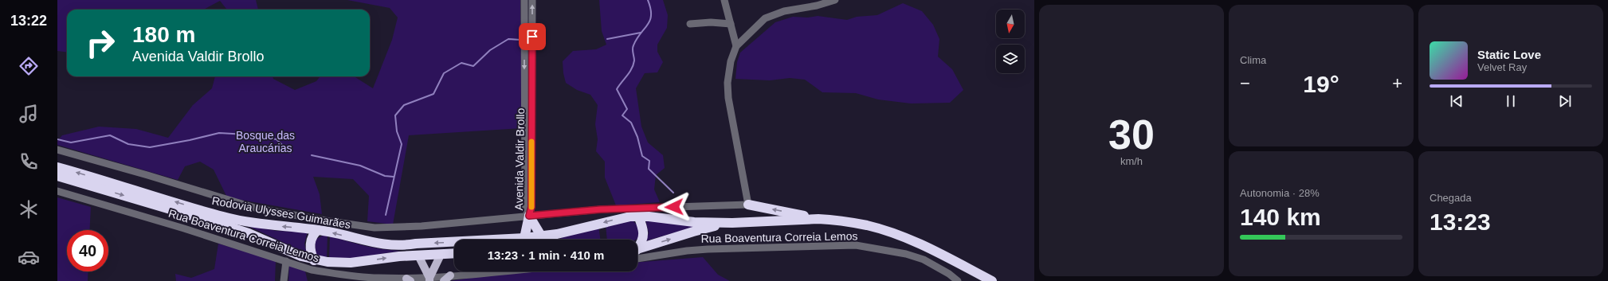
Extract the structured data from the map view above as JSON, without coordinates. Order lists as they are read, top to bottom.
{
  "streets": {
    "highway": ["Rodovia Ulysses Guimarães"],
    "street": ["Avenida Valdir Brollo", "Rua Boaventura Correia Lemos"]
  },
  "parks": ["Bosque das Araucárias"],
  "north": "bottom",
  "page": {
    "tabs": "13:22",
    "tile": [
      ["30", "km/h"],
      "Clima",
      ["Autonomia · 28%", "140 km"],
      ["Chegada", "13:23"]
    ],
    "turn": ["180 m", "Avenida Valdir Brollo"],
    "song": ["Static Love", "Velvet Ray"],
    "heat": ["−", "19°", "+"],
    "limit": "40",
    "trip": "13:23 · 1 min · 410 m"
  }
}
